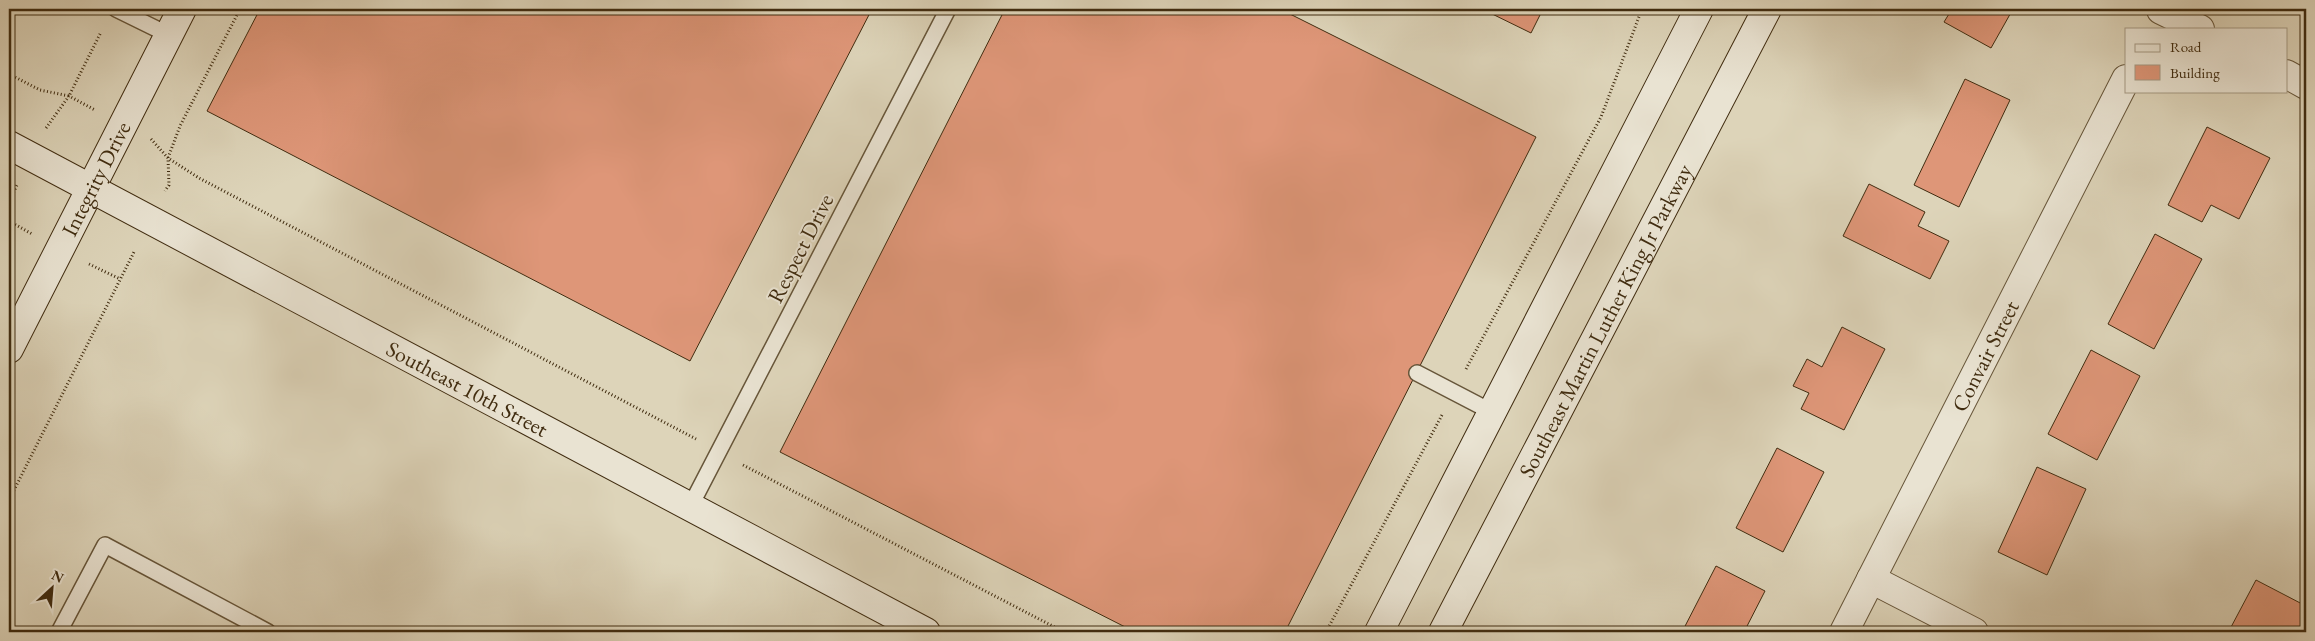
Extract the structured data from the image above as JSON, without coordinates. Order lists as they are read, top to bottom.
{
  "streets": {
    "street": [
      "Integrity Drive",
      "Southeast Martin Luther King Jr Parkway",
      "Convair Street",
      "Southeast 10th Street"
    ],
    "lane": ["Respect Drive"]
  },
  "crossings": [
    ["Integrity Drive", "Southeast 10th Street"],
    ["Respect Drive", "Southeast 10th Street"]
  ],
  "legend": ["Road", "Building"],
  "north": "top right"
}
